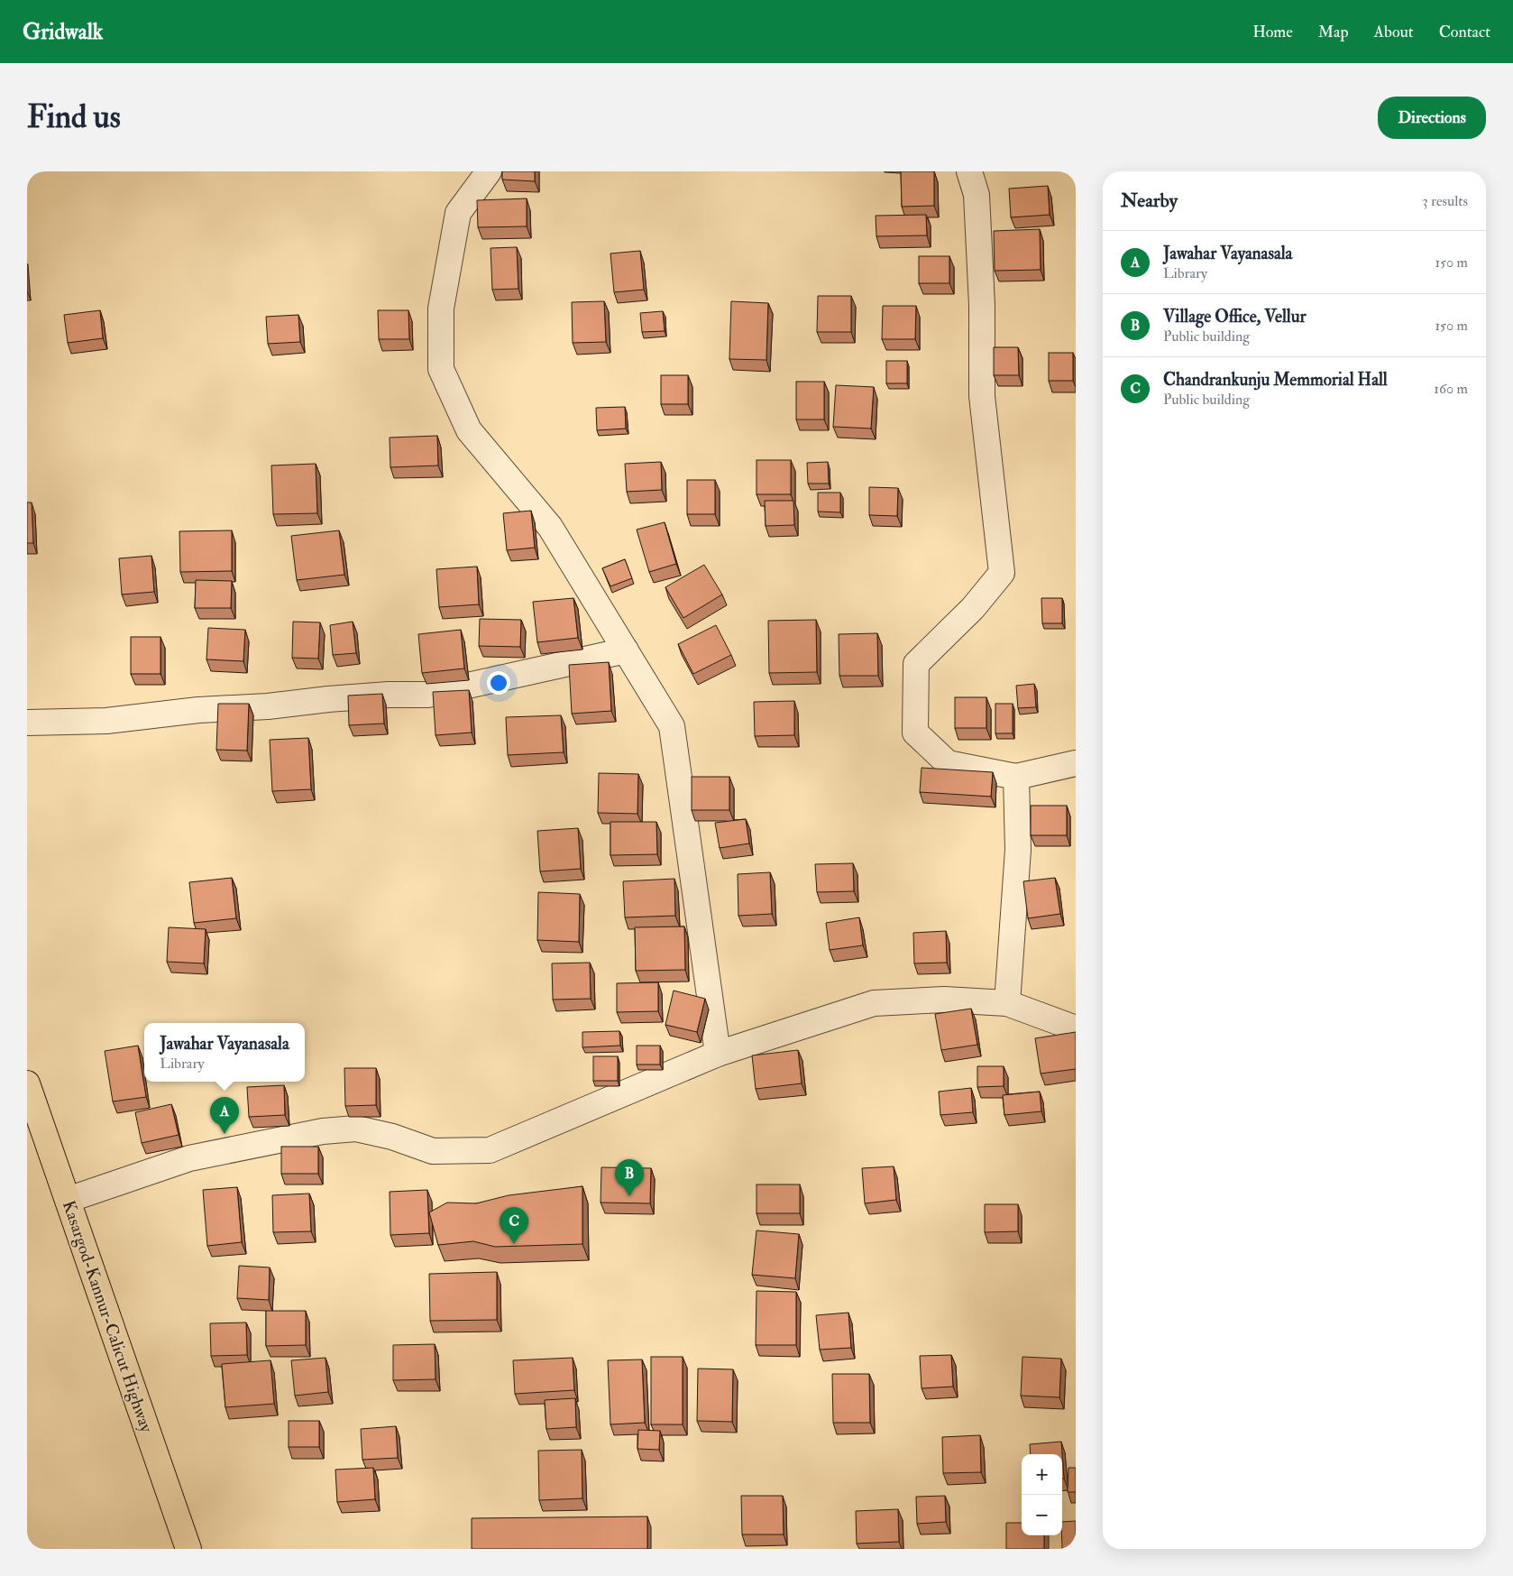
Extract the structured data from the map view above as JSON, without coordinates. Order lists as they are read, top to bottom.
{
  "streets": {
    "highway": ["Kasargod-Kannur-Calicut Highway"]
  },
  "page": {
    "header": "Gridwalk",
    "nav": [
      "Home",
      "Map",
      "About",
      "Contact"
    ],
    "buttons": "Directions",
    "title": "Find us",
    "heading": ["Nearby", "3 results"],
    "list": [
      {
        "mark": "A",
        "name": "Jawahar Vayanasala",
        "note": "Library",
        "value": "150 m"
      },
      {
        "mark": "B",
        "name": "Village Office, Vellur",
        "note": "Public building",
        "value": "150 m"
      },
      {
        "mark": "C",
        "name": "Chandrankunju Memmorial Hall",
        "note": "Public building",
        "value": "160 m"
      }
    ],
    "popup": ["Jawahar Vayanasala", "Library"],
    "pins": ["A", "B", "C"],
    "map_buttons": ["+", "−"]
  }
}
